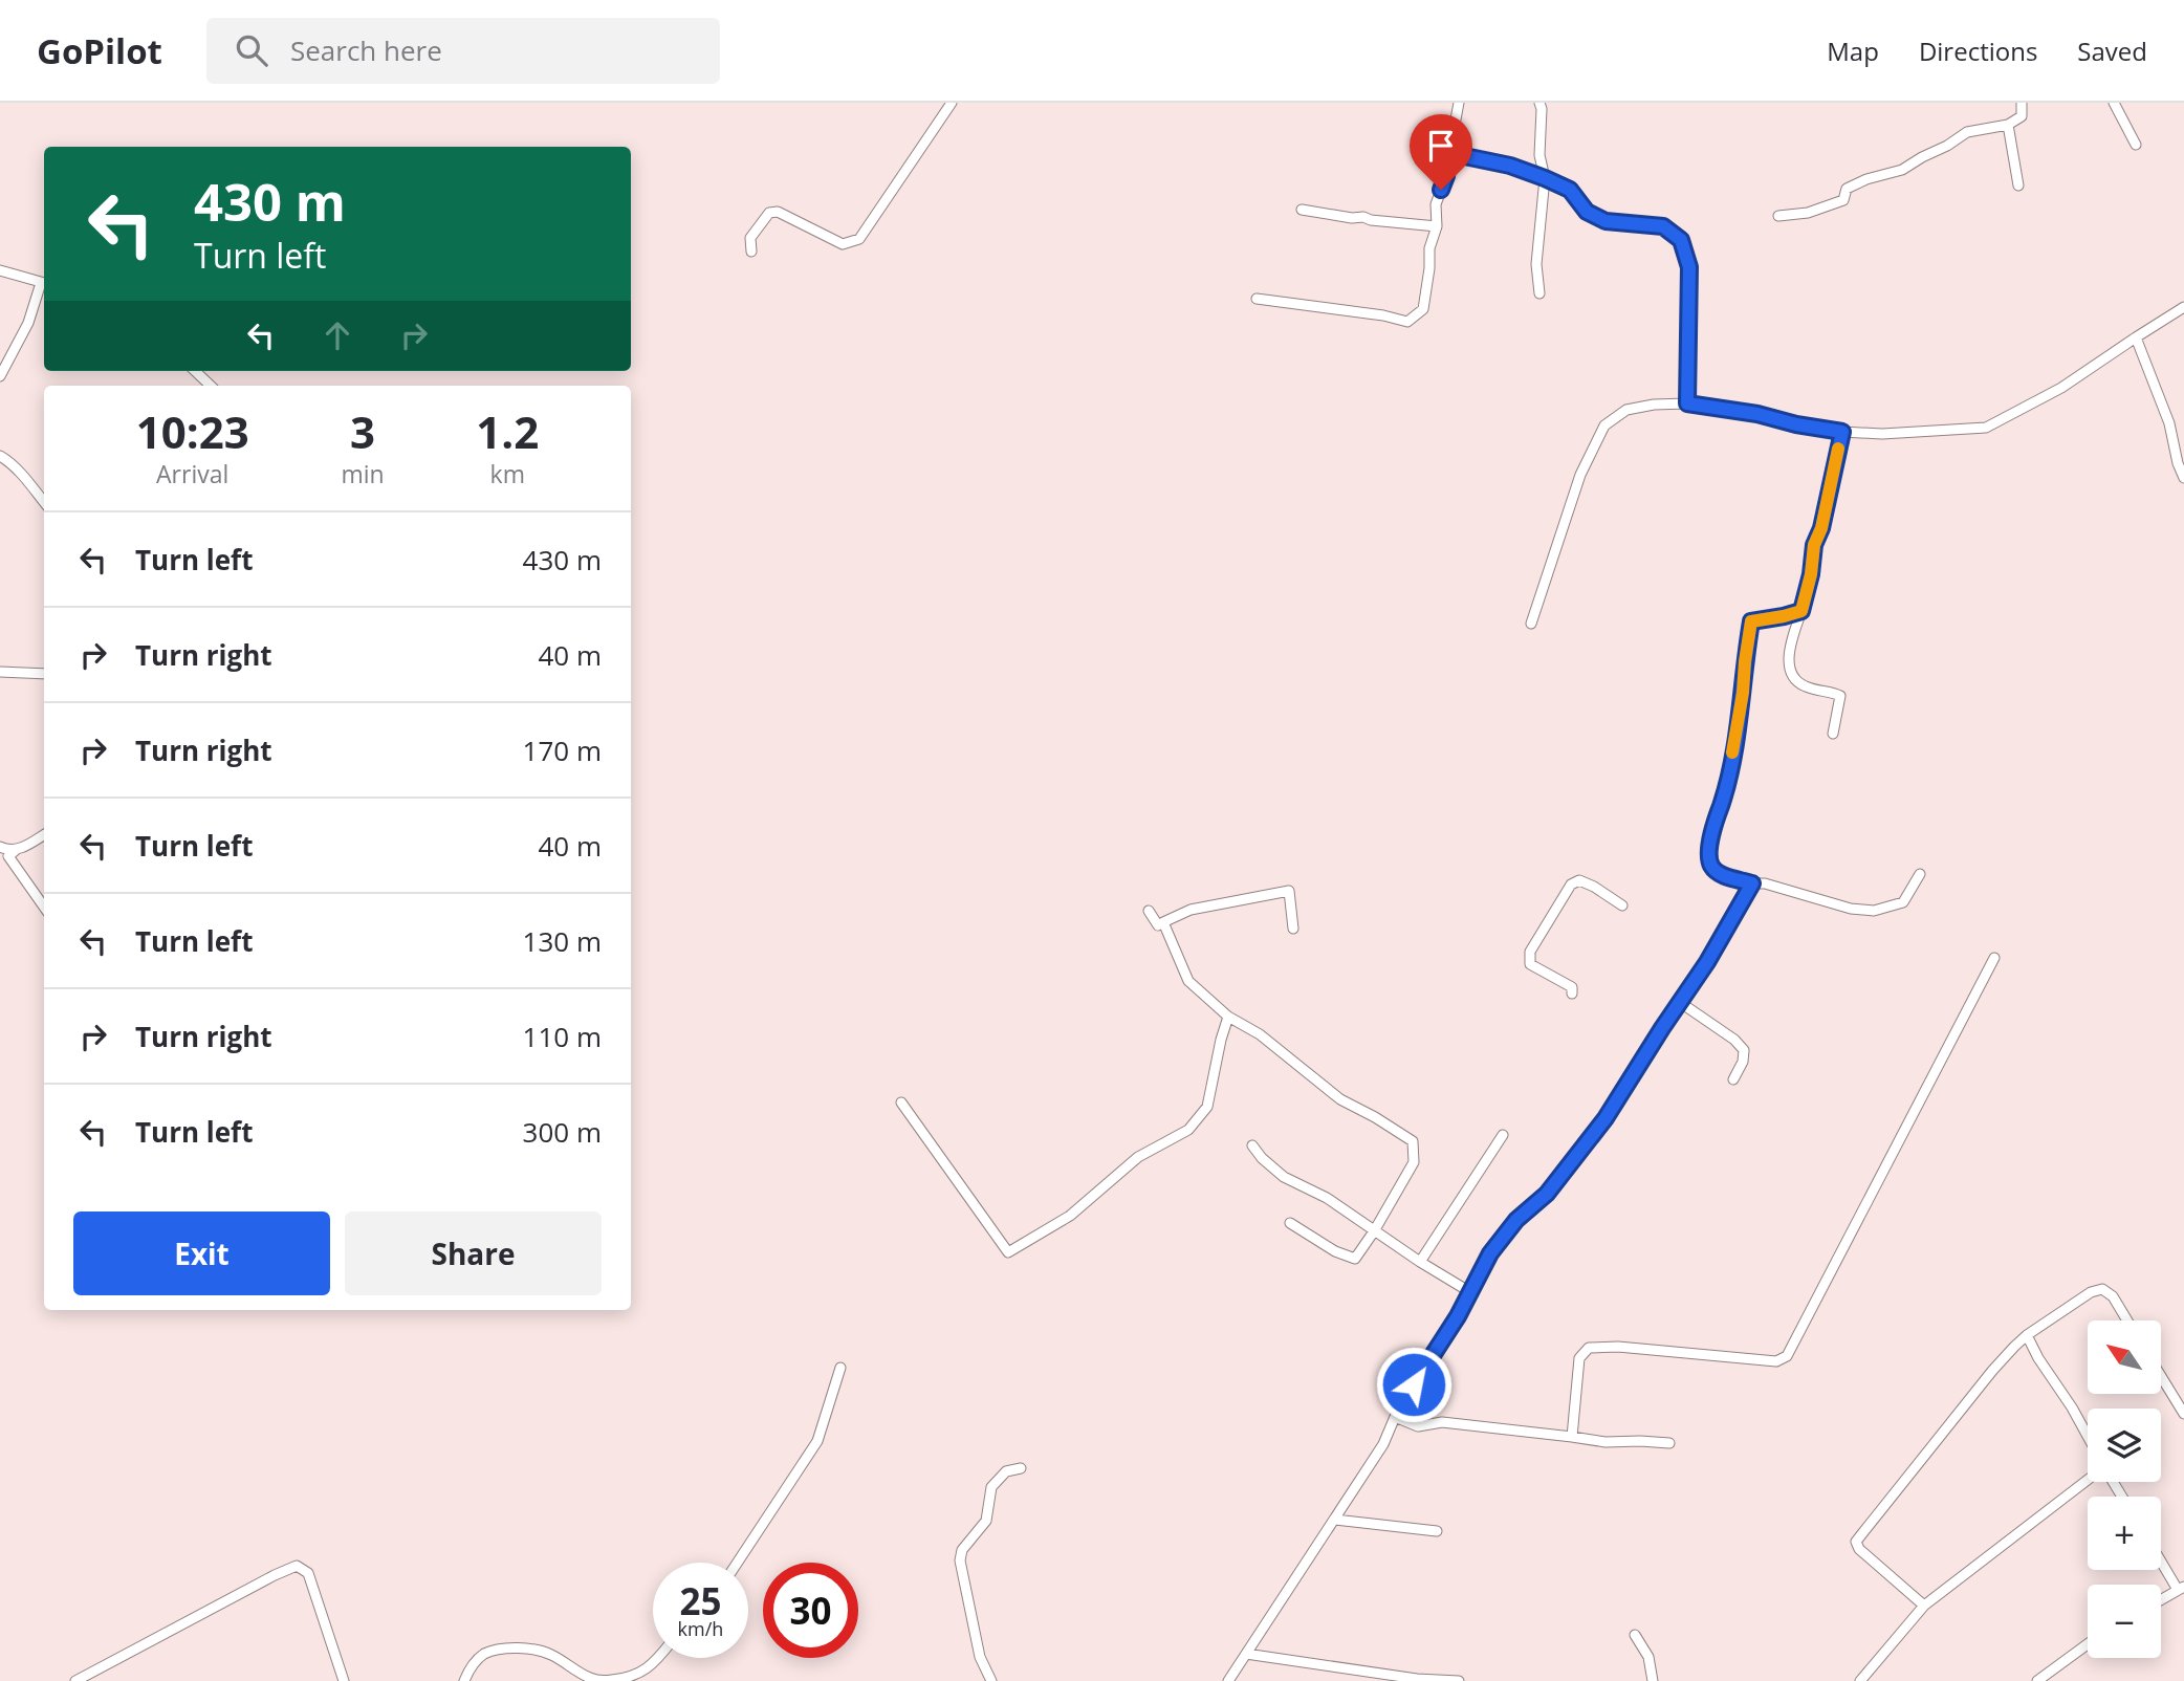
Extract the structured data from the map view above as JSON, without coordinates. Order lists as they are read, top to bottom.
{
  "north": "top left",
  "page": {
    "header": "GoPilot",
    "search": "Search here",
    "nav": ["Map", "Directions", "Saved"],
    "turn": ["430 m", "Turn left"],
    "eta": [
      "10:23",
      "Arrival",
      "3",
      "min",
      "1.2",
      "km"
    ],
    "list": [
      {
        "name": "Turn left",
        "value": "430 m"
      },
      {
        "name": "Turn right",
        "value": "40 m"
      },
      {
        "name": "Turn right",
        "value": "170 m"
      },
      {
        "name": "Turn left",
        "value": "40 m"
      },
      {
        "name": "Turn left",
        "value": "130 m"
      },
      {
        "name": "Turn right",
        "value": "110 m"
      },
      {
        "name": "Turn left",
        "value": "300 m"
      }
    ],
    "buttons": ["Exit", "Share"],
    "map_buttons": ["+", "−"],
    "speed": "25 km/h",
    "limit": "30"
  }
}
